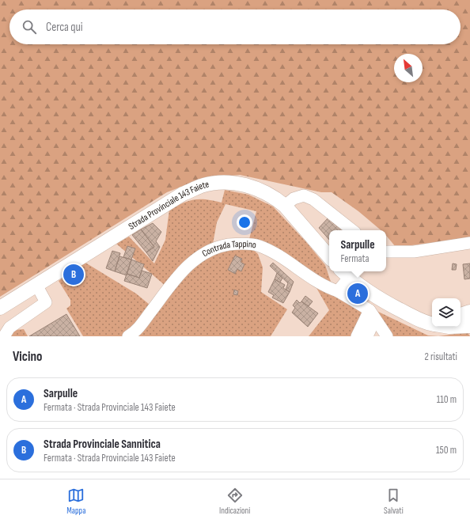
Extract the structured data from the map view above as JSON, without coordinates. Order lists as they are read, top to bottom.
{
  "streets": {
    "main road": ["Strada Provinciale 143 Faiete"],
    "street": ["Contrada Tappino"]
  },
  "north": "top left",
  "page": {
    "search": "Cerca qui",
    "popup": ["Sarpulle", "Fermata"],
    "pins": ["B", "A"],
    "heading": ["Vicino", "2 risultati"],
    "list": [
      {
        "mark": "A",
        "name": "Sarpulle",
        "note": "Fermata · Strada Provinciale 143 Faiete",
        "value": "110 m"
      },
      {
        "mark": "B",
        "name": "Strada Provinciale Sannitica",
        "note": "Fermata · Strada Provinciale 143 Faiete",
        "value": "150 m"
      }
    ],
    "nav": ["Mappa", "Indicazioni", "Salvati"]
  }
}
